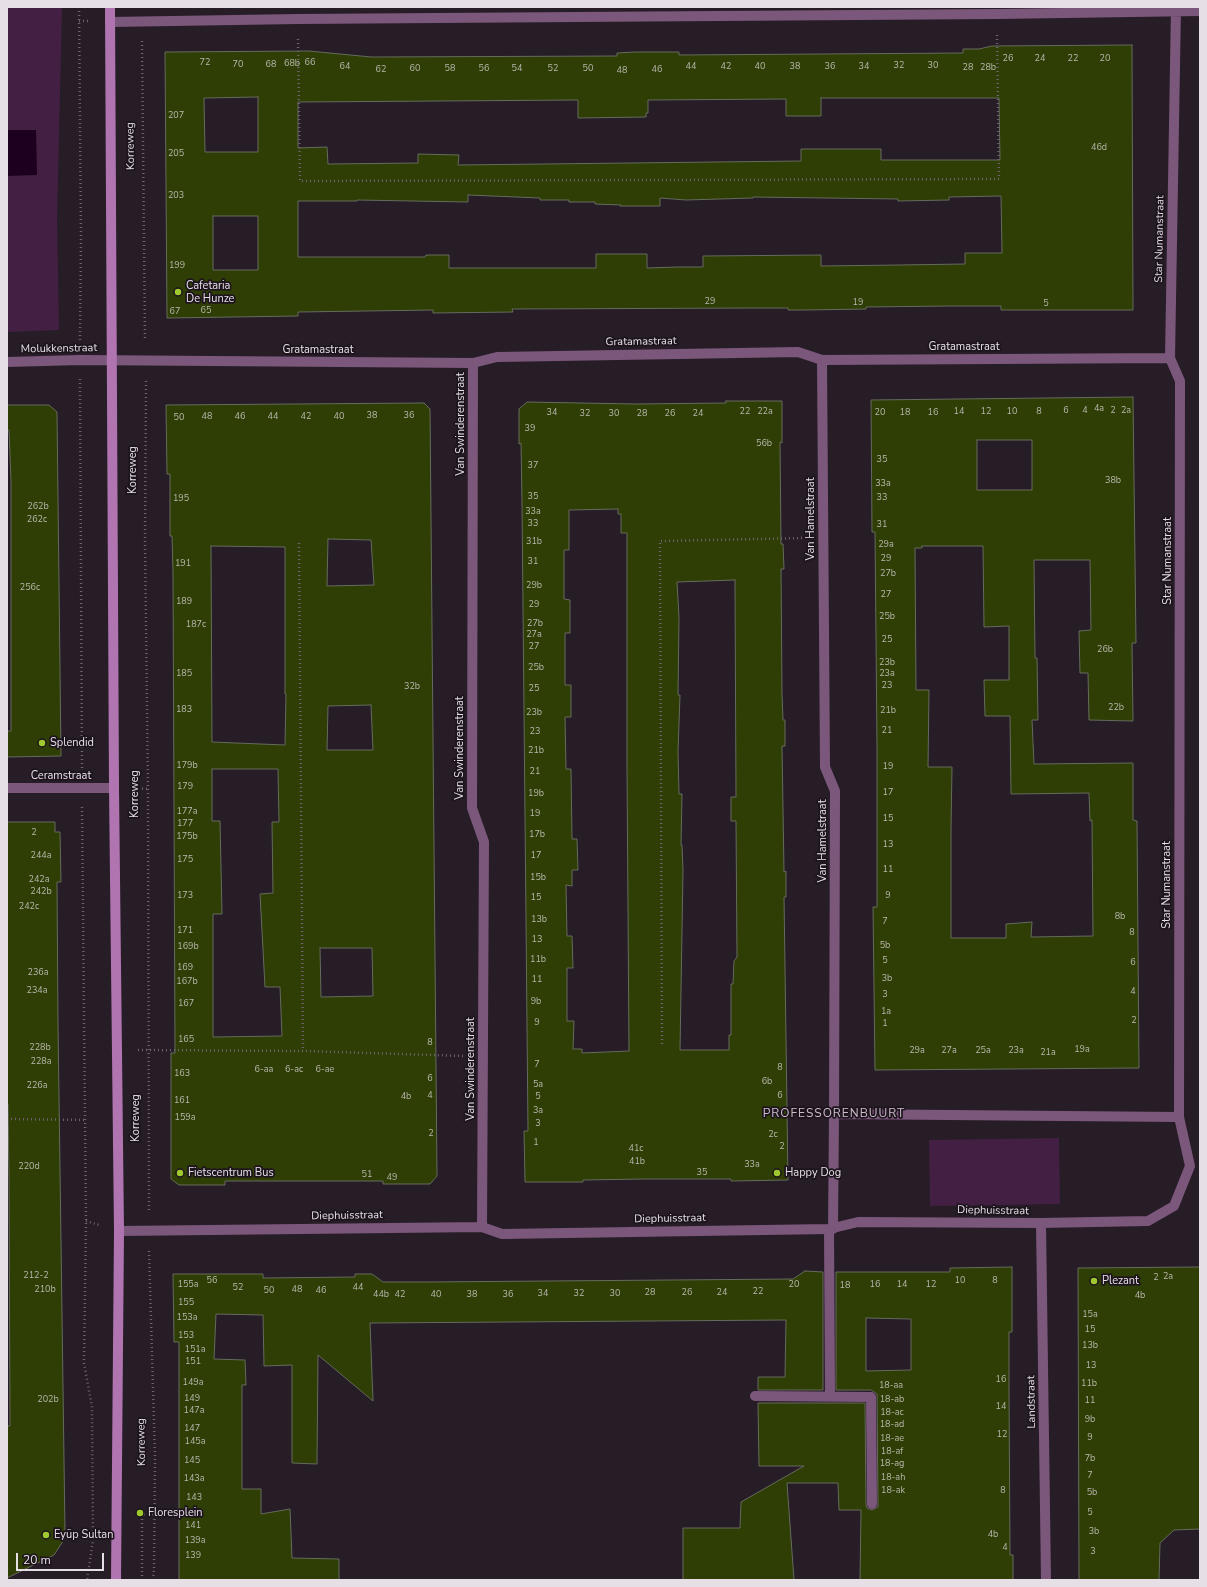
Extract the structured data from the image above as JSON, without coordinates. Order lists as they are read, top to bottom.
{
  "streets": {
    "street": [
      "Korreweg",
      "Star Numanstraat",
      "Gratamastraat",
      "Molukkenstraat",
      "Van Swinderenstraat",
      "Van Hamelstraat",
      "Ceramstraat",
      "Diephuisstraat",
      "Landstraat"
    ]
  },
  "crossings": [
    ["Korreweg", "Gratamastraat"],
    ["Korreweg", "Molukkenstraat"],
    ["Korreweg", "Ceramstraat"],
    ["Korreweg", "Diephuisstraat"],
    ["Star Numanstraat", "Gratamastraat"],
    ["Star Numanstraat", "Diephuisstraat"],
    ["Gratamastraat", "Molukkenstraat"],
    ["Gratamastraat", "Van Swinderenstraat"],
    ["Gratamastraat", "Van Hamelstraat"],
    ["Van Swinderenstraat", "Diephuisstraat"],
    ["Van Hamelstraat", "Diephuisstraat"],
    ["Diephuisstraat", "Landstraat"]
  ],
  "districts": ["PROFESSORENBUURT"],
  "places": [
    "Cafetaria De Hunze",
    "Splendid",
    "Fietscentrum Bus",
    "Happy Dog",
    "Plezant",
    "Floresplein",
    "Eyüp Sultan"
  ],
  "house_numbers": [
    "26",
    "24",
    "22",
    "20",
    "72",
    "66",
    "68b",
    "70",
    "68",
    "32",
    "30",
    "64",
    "44",
    "42",
    "40",
    "38",
    "36",
    "34",
    "28",
    "28b",
    "60",
    "58",
    "56",
    "54",
    "52",
    "50",
    "62",
    "46",
    "48",
    "207",
    "46d",
    "205",
    "203",
    "199",
    "29",
    "19",
    "5",
    "65",
    "67",
    "4a",
    "6",
    "4",
    "2",
    "2a",
    "22",
    "22a",
    "14",
    "12",
    "10",
    "8",
    "34",
    "20",
    "18",
    "16",
    "32",
    "30",
    "28",
    "26",
    "24",
    "38",
    "36",
    "48",
    "46",
    "44",
    "42",
    "40",
    "50",
    "39",
    "56b",
    "35",
    "37",
    "38b",
    "33a",
    "35",
    "33",
    "195",
    "262b",
    "33a",
    "262c",
    "33",
    "31",
    "31b",
    "29a",
    "29",
    "31",
    "191",
    "27b",
    "29b",
    "256c",
    "27",
    "189",
    "29",
    "25b",
    "27b",
    "187c",
    "27a",
    "25",
    "27",
    "26b",
    "23b",
    "25b",
    "185",
    "23a",
    "23",
    "32b",
    "25",
    "22b",
    "183",
    "21b",
    "23b",
    "21",
    "23",
    "21b",
    "179b",
    "19",
    "21",
    "179",
    "17",
    "19b",
    "177a",
    "19",
    "15",
    "177",
    "2",
    "17b",
    "175b",
    "13",
    "244a",
    "17",
    "175",
    "11",
    "15b",
    "242a",
    "242b",
    "173",
    "9",
    "15",
    "242c",
    "8b",
    "13b",
    "7",
    "171",
    "8",
    "13",
    "5b",
    "169b",
    "11b",
    "5",
    "6",
    "169",
    "236a",
    "3b",
    "11",
    "167b",
    "234a",
    "4",
    "3",
    "9b",
    "167",
    "1a",
    "2",
    "9",
    "1",
    "165",
    "8",
    "228b",
    "19a",
    "29a",
    "27a",
    "25a",
    "23a",
    "21a",
    "228a",
    "7",
    "8",
    "6-aa",
    "6-ac",
    "6-ae",
    "163",
    "6",
    "6b",
    "5a",
    "226a",
    "4",
    "6",
    "4b",
    "5",
    "161",
    "3a",
    "159a",
    "3",
    "2",
    "2c",
    "1",
    "2",
    "41c",
    "41b",
    "33a",
    "220d",
    "35",
    "51",
    "49",
    "212-2",
    "2a",
    "2",
    "56",
    "10",
    "8",
    "155a",
    "20",
    "16",
    "14",
    "12",
    "18",
    "52",
    "44",
    "210b",
    "48",
    "50",
    "46",
    "22",
    "28",
    "26",
    "24",
    "34",
    "32",
    "30",
    "44b",
    "42",
    "40",
    "38",
    "36",
    "4b",
    "155",
    "15a",
    "153a",
    "15",
    "153",
    "13b",
    "151a",
    "151",
    "13",
    "16",
    "149a",
    "11b",
    "18-aa",
    "149",
    "202b",
    "18-ab",
    "11",
    "14",
    "147a",
    "18-ac",
    "9b",
    "18-ad",
    "147",
    "12",
    "9",
    "18-ae",
    "145a",
    "18-af",
    "7b",
    "145",
    "18-ag",
    "7",
    "18-ah",
    "143a",
    "18-ak",
    "8",
    "5b",
    "143",
    "5",
    "141",
    "3b",
    "4b",
    "139a",
    "4",
    "3",
    "139"
  ],
  "scale_bar": "20 m"
}
